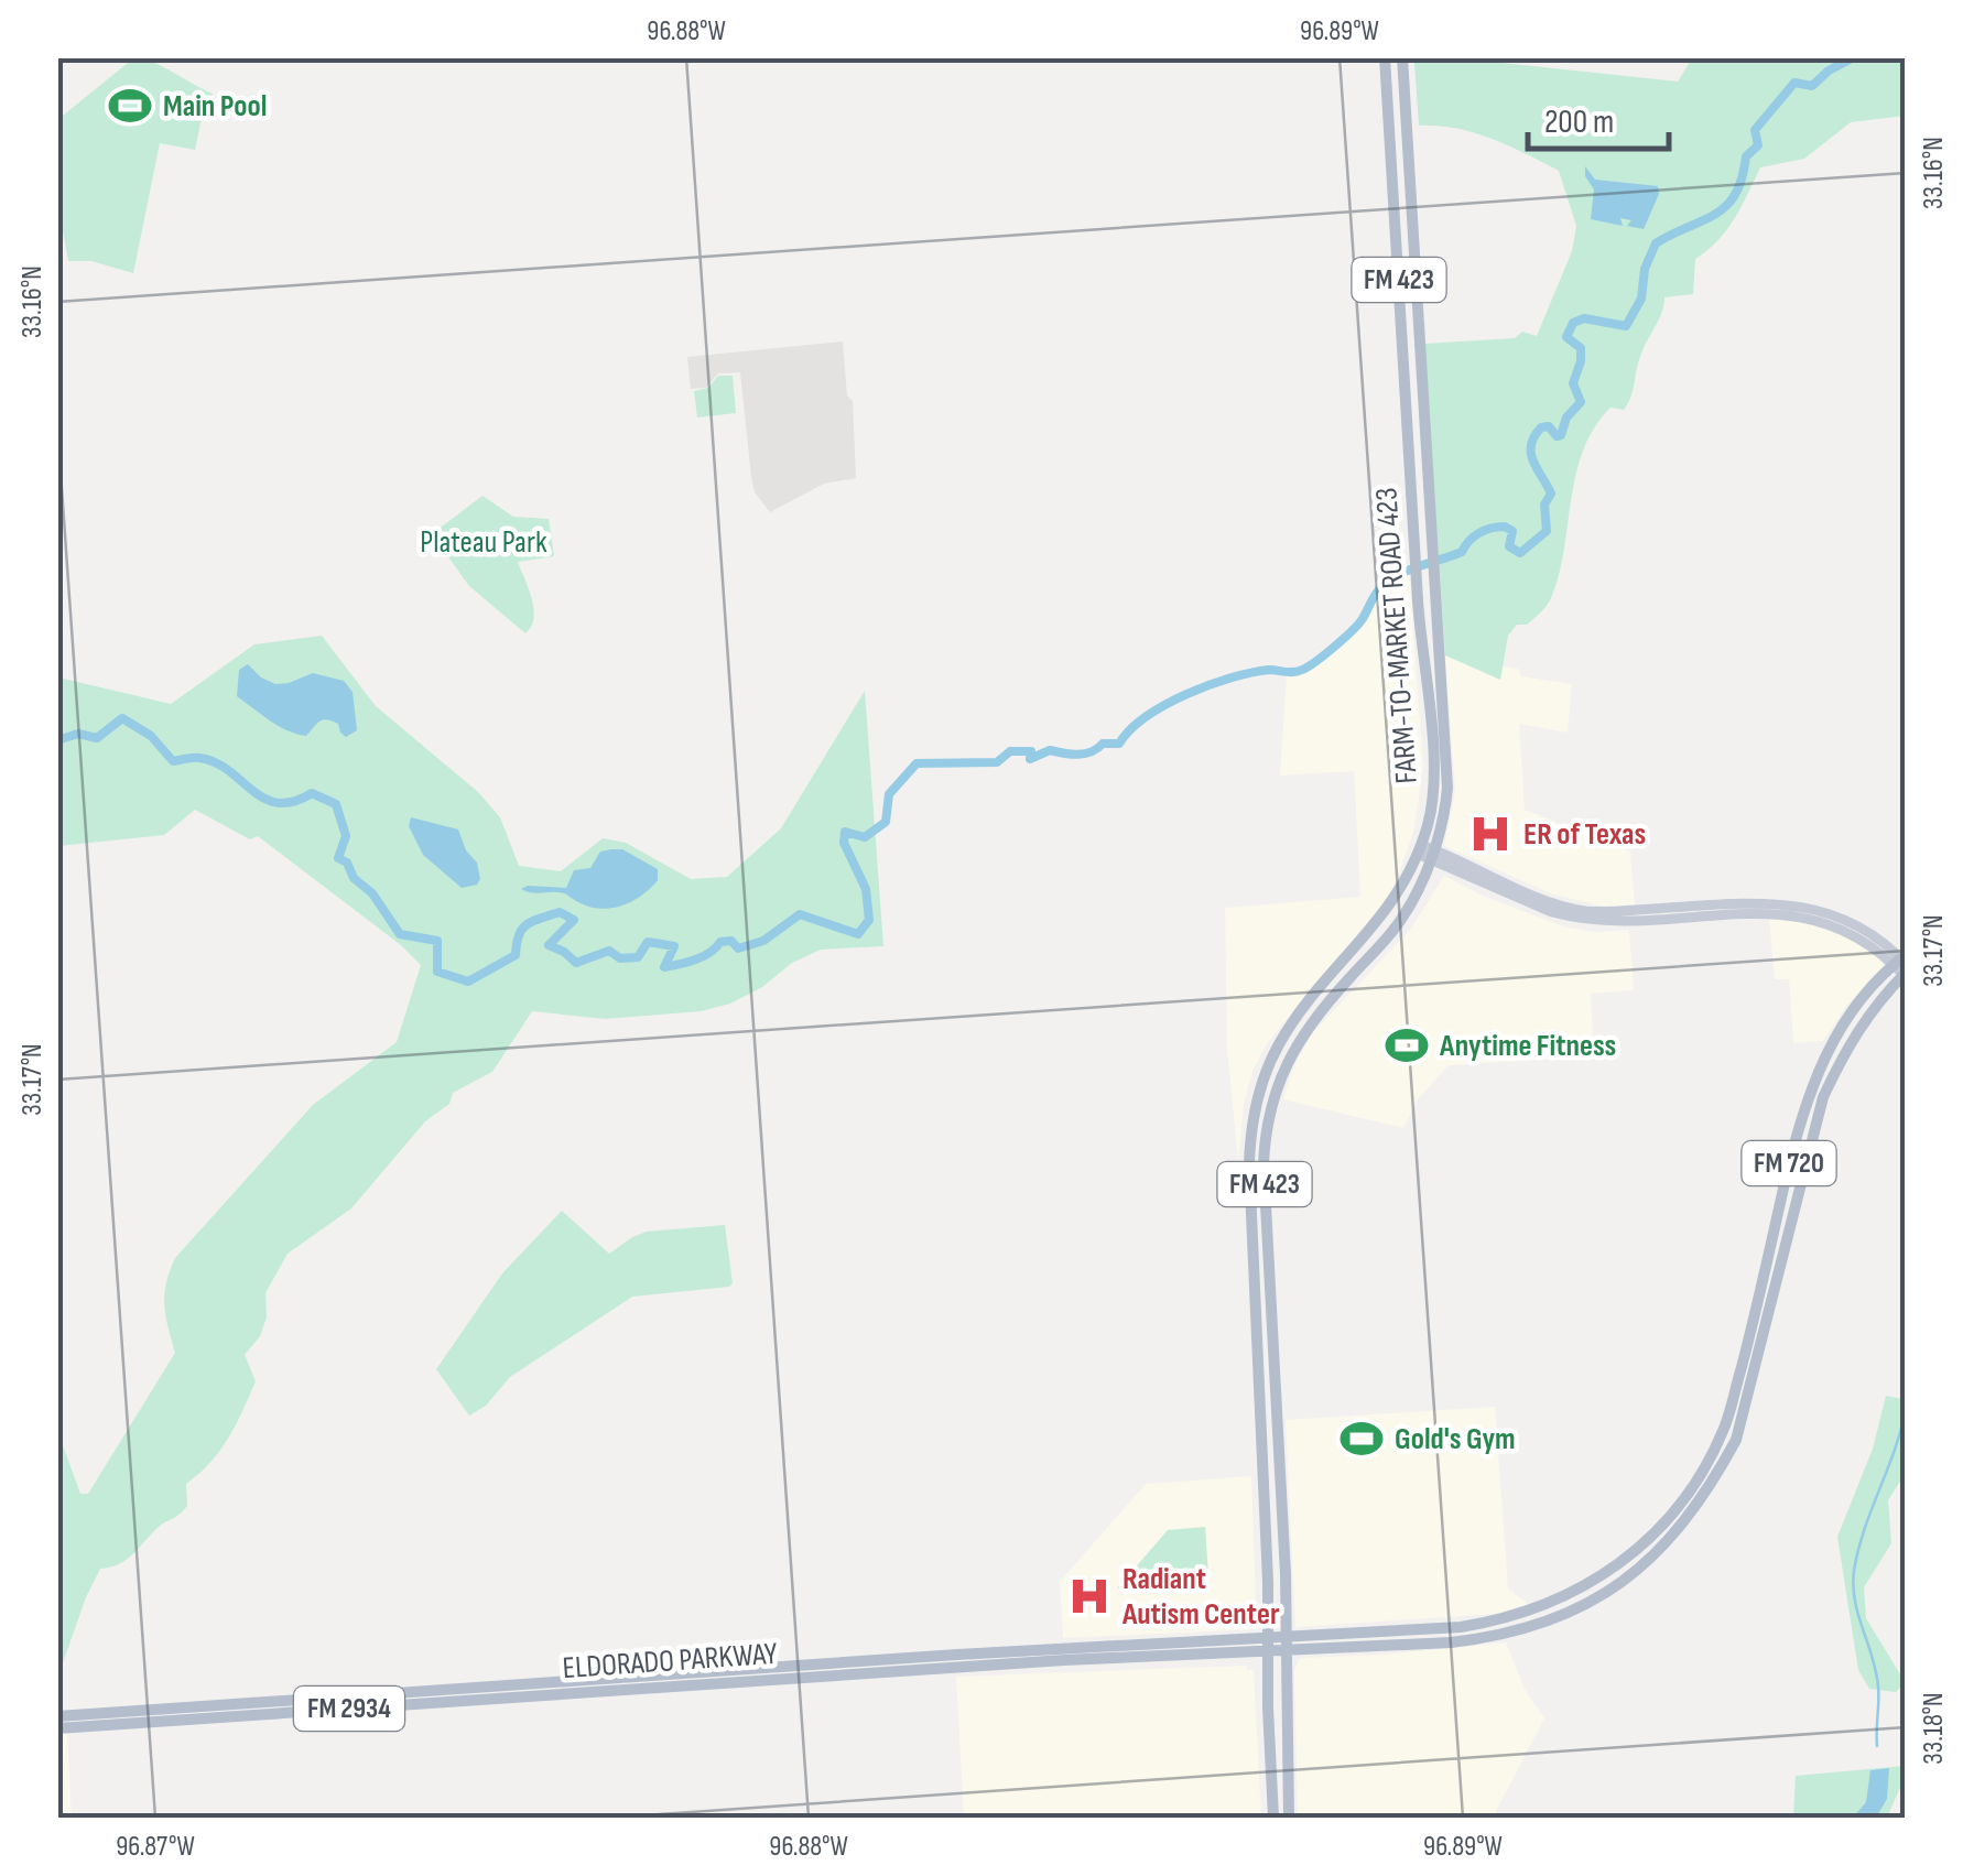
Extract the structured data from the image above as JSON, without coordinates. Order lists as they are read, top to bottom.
{
  "streets": {
    "main road": [
      "FM 423",
      "FARM-TO-MARKET ROAD 423",
      "FM 720",
      "ELDORADO PARKWAY",
      "FM 2934"
    ]
  },
  "crossings": [
    ["FARM-TO-MARKET ROAD 423", "FM 720"],
    ["FARM-TO-MARKET ROAD 423", "ELDORADO PARKWAY"],
    ["FM 720", "ELDORADO PARKWAY"]
  ],
  "parks": ["Plateau Park"],
  "places": {
    "sports": ["Main Pool", "Anytime Fitness", "Gold's Gym"],
    "hospital": ["ER of Texas", "Radiant Autism Center"]
  },
  "scale_bar": "200 m",
  "coordinates": [
    "96.88°W",
    "96.89°W",
    "33.16°N",
    "33.17°N",
    "33.18°N",
    "96.87°W"
  ]
}
